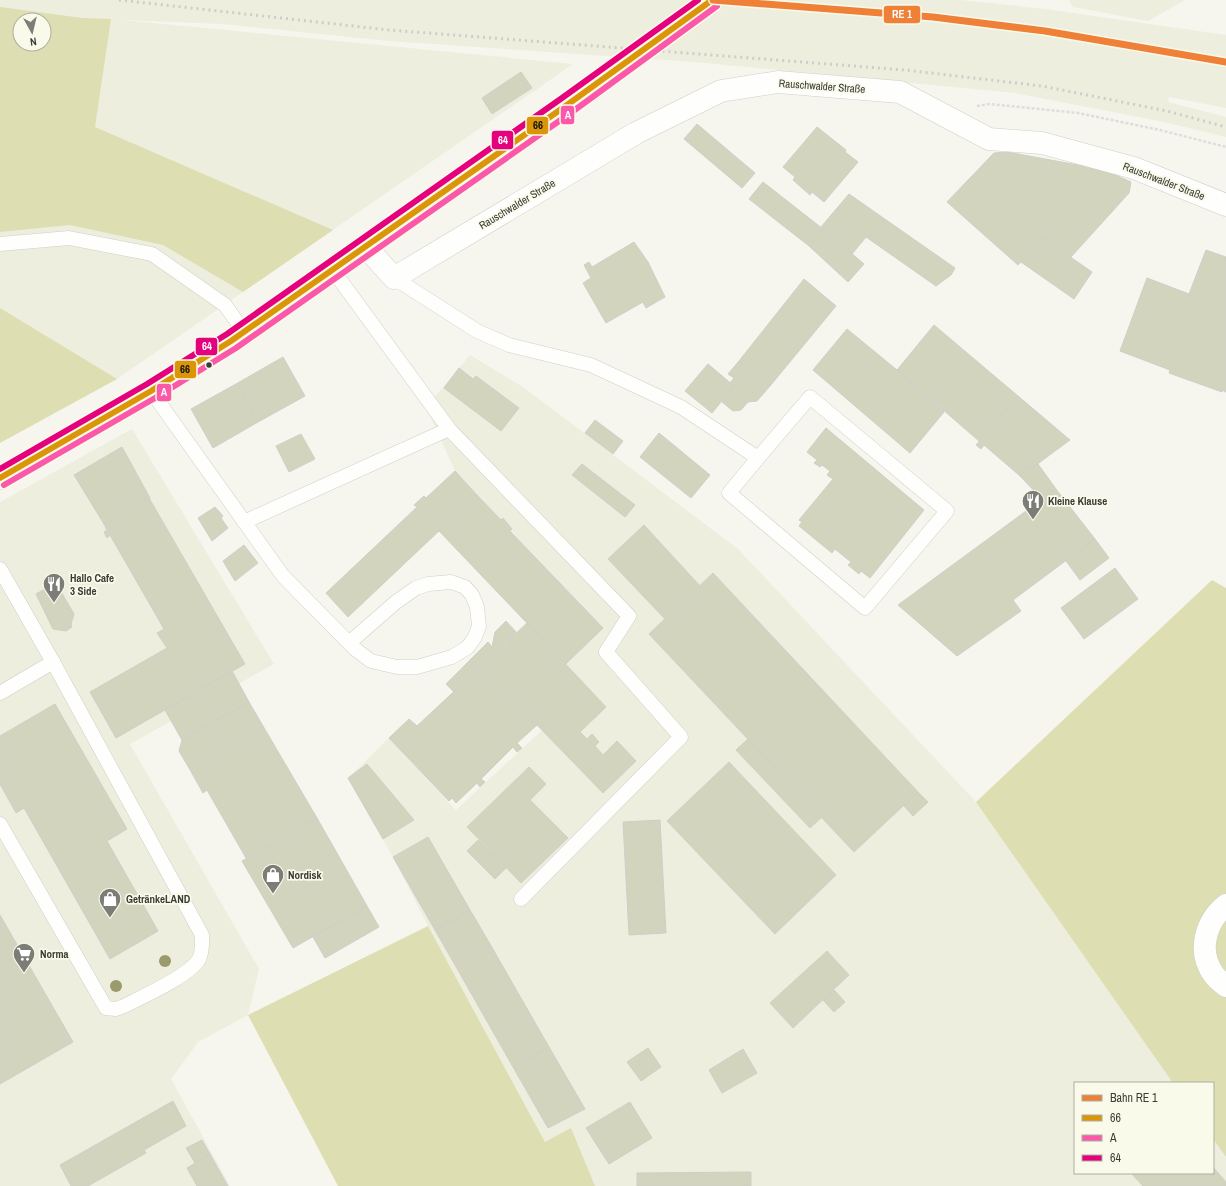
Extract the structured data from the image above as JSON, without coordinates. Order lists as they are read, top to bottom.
{
  "streets": {
    "street": ["Rauschwalder Straße"]
  },
  "places": {
    "restaurant": ["Kleine Klause", "Hallo Cafe 3 Side"],
    "shop": ["Nordisk", "GetränkeLAND"],
    "supermarket": ["Norma"]
  },
  "lines": ["transit line 66", "transit line 64", "transit line A"],
  "legend": [
    "Bahn RE 1",
    "66",
    "A",
    "64"
  ],
  "north": "bottom"
}
